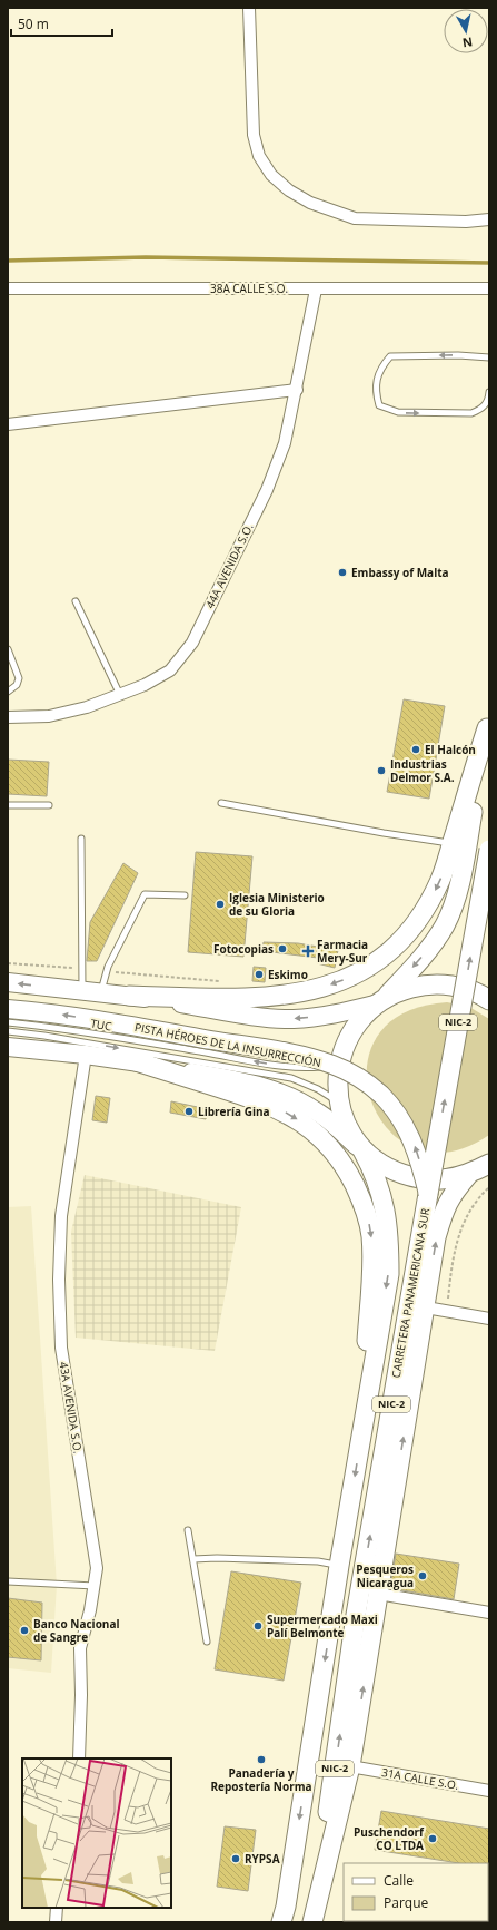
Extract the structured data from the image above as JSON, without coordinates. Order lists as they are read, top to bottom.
{
  "streets": {
    "highway": ["NIC-2", "CARRETERA PANAMERICANA SUR"],
    "main road": ["PISTA HÉROES DE LA INSURRECCIÓN"],
    "street": [
      "38A CALLE S.O.",
      "44A AVENIDA S.O.",
      "43A AVENIDA S.O.",
      "31A CALLE S.O."
    ],
    "lane": ["TUC"]
  },
  "crossings": [
    ["38A CALLE S.O.", "44A AVENIDA S.O."],
    ["NIC-2", "TUC"],
    ["NIC-2", "CARRETERA PANAMERICANA SUR"],
    ["PISTA HÉROES DE LA INSURRECCIÓN", "CARRETERA PANAMERICANA SUR"],
    ["CARRETERA PANAMERICANA SUR", "31A CALLE S.O."]
  ],
  "places": {
    "other": [
      "Embassy of Malta",
      "El Halcón",
      "Industrias Delmor S.A.",
      "Iglesia Ministerio de su Gloria",
      "Fotocopias",
      "Eskimo",
      "Librería Gina",
      "Pesqueros Nicaragua",
      "Supermercado Maxi Palí Belmonte",
      "Banco Nacional de Sangre",
      "Panadería y Repostería Norma",
      "Puschendorf CO LTDA",
      "RYPSA"
    ],
    "health": ["Farmacia Mery-Sur"]
  },
  "legend": ["Calle", "Parque"],
  "scale_bar": "50 m",
  "north": "bottom"
}
